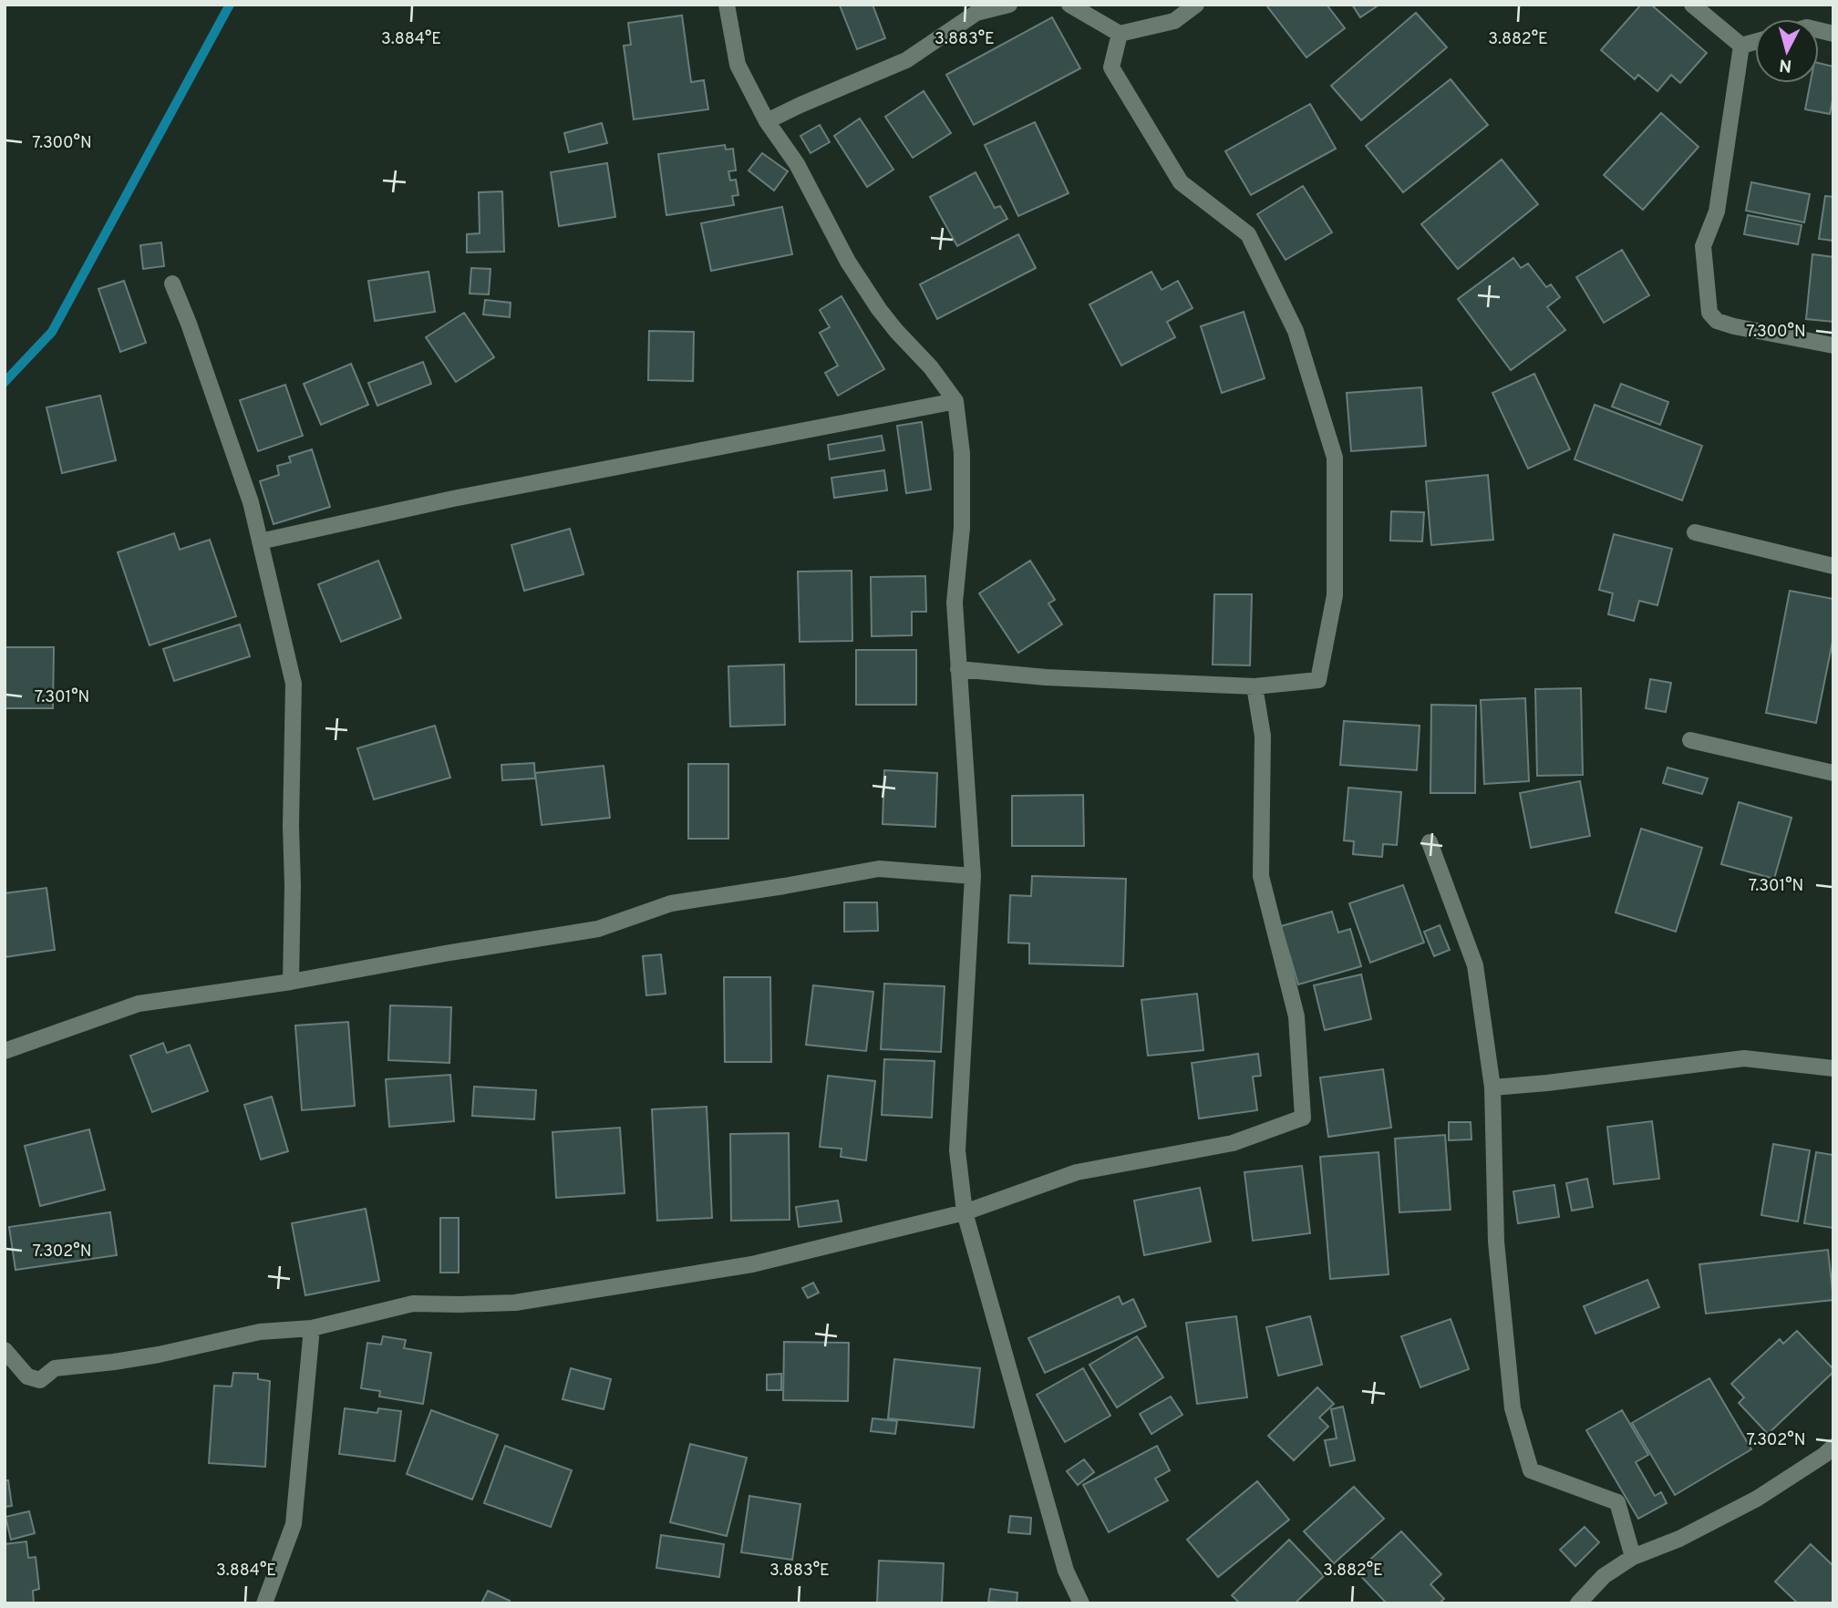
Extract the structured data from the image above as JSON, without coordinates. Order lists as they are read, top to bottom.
{
  "north": "bottom",
  "coordinates": [
    "3.884°E",
    "3.883°E",
    "3.882°E",
    "7.300°N",
    "7.301°N",
    "7.302°N"
  ]
}
